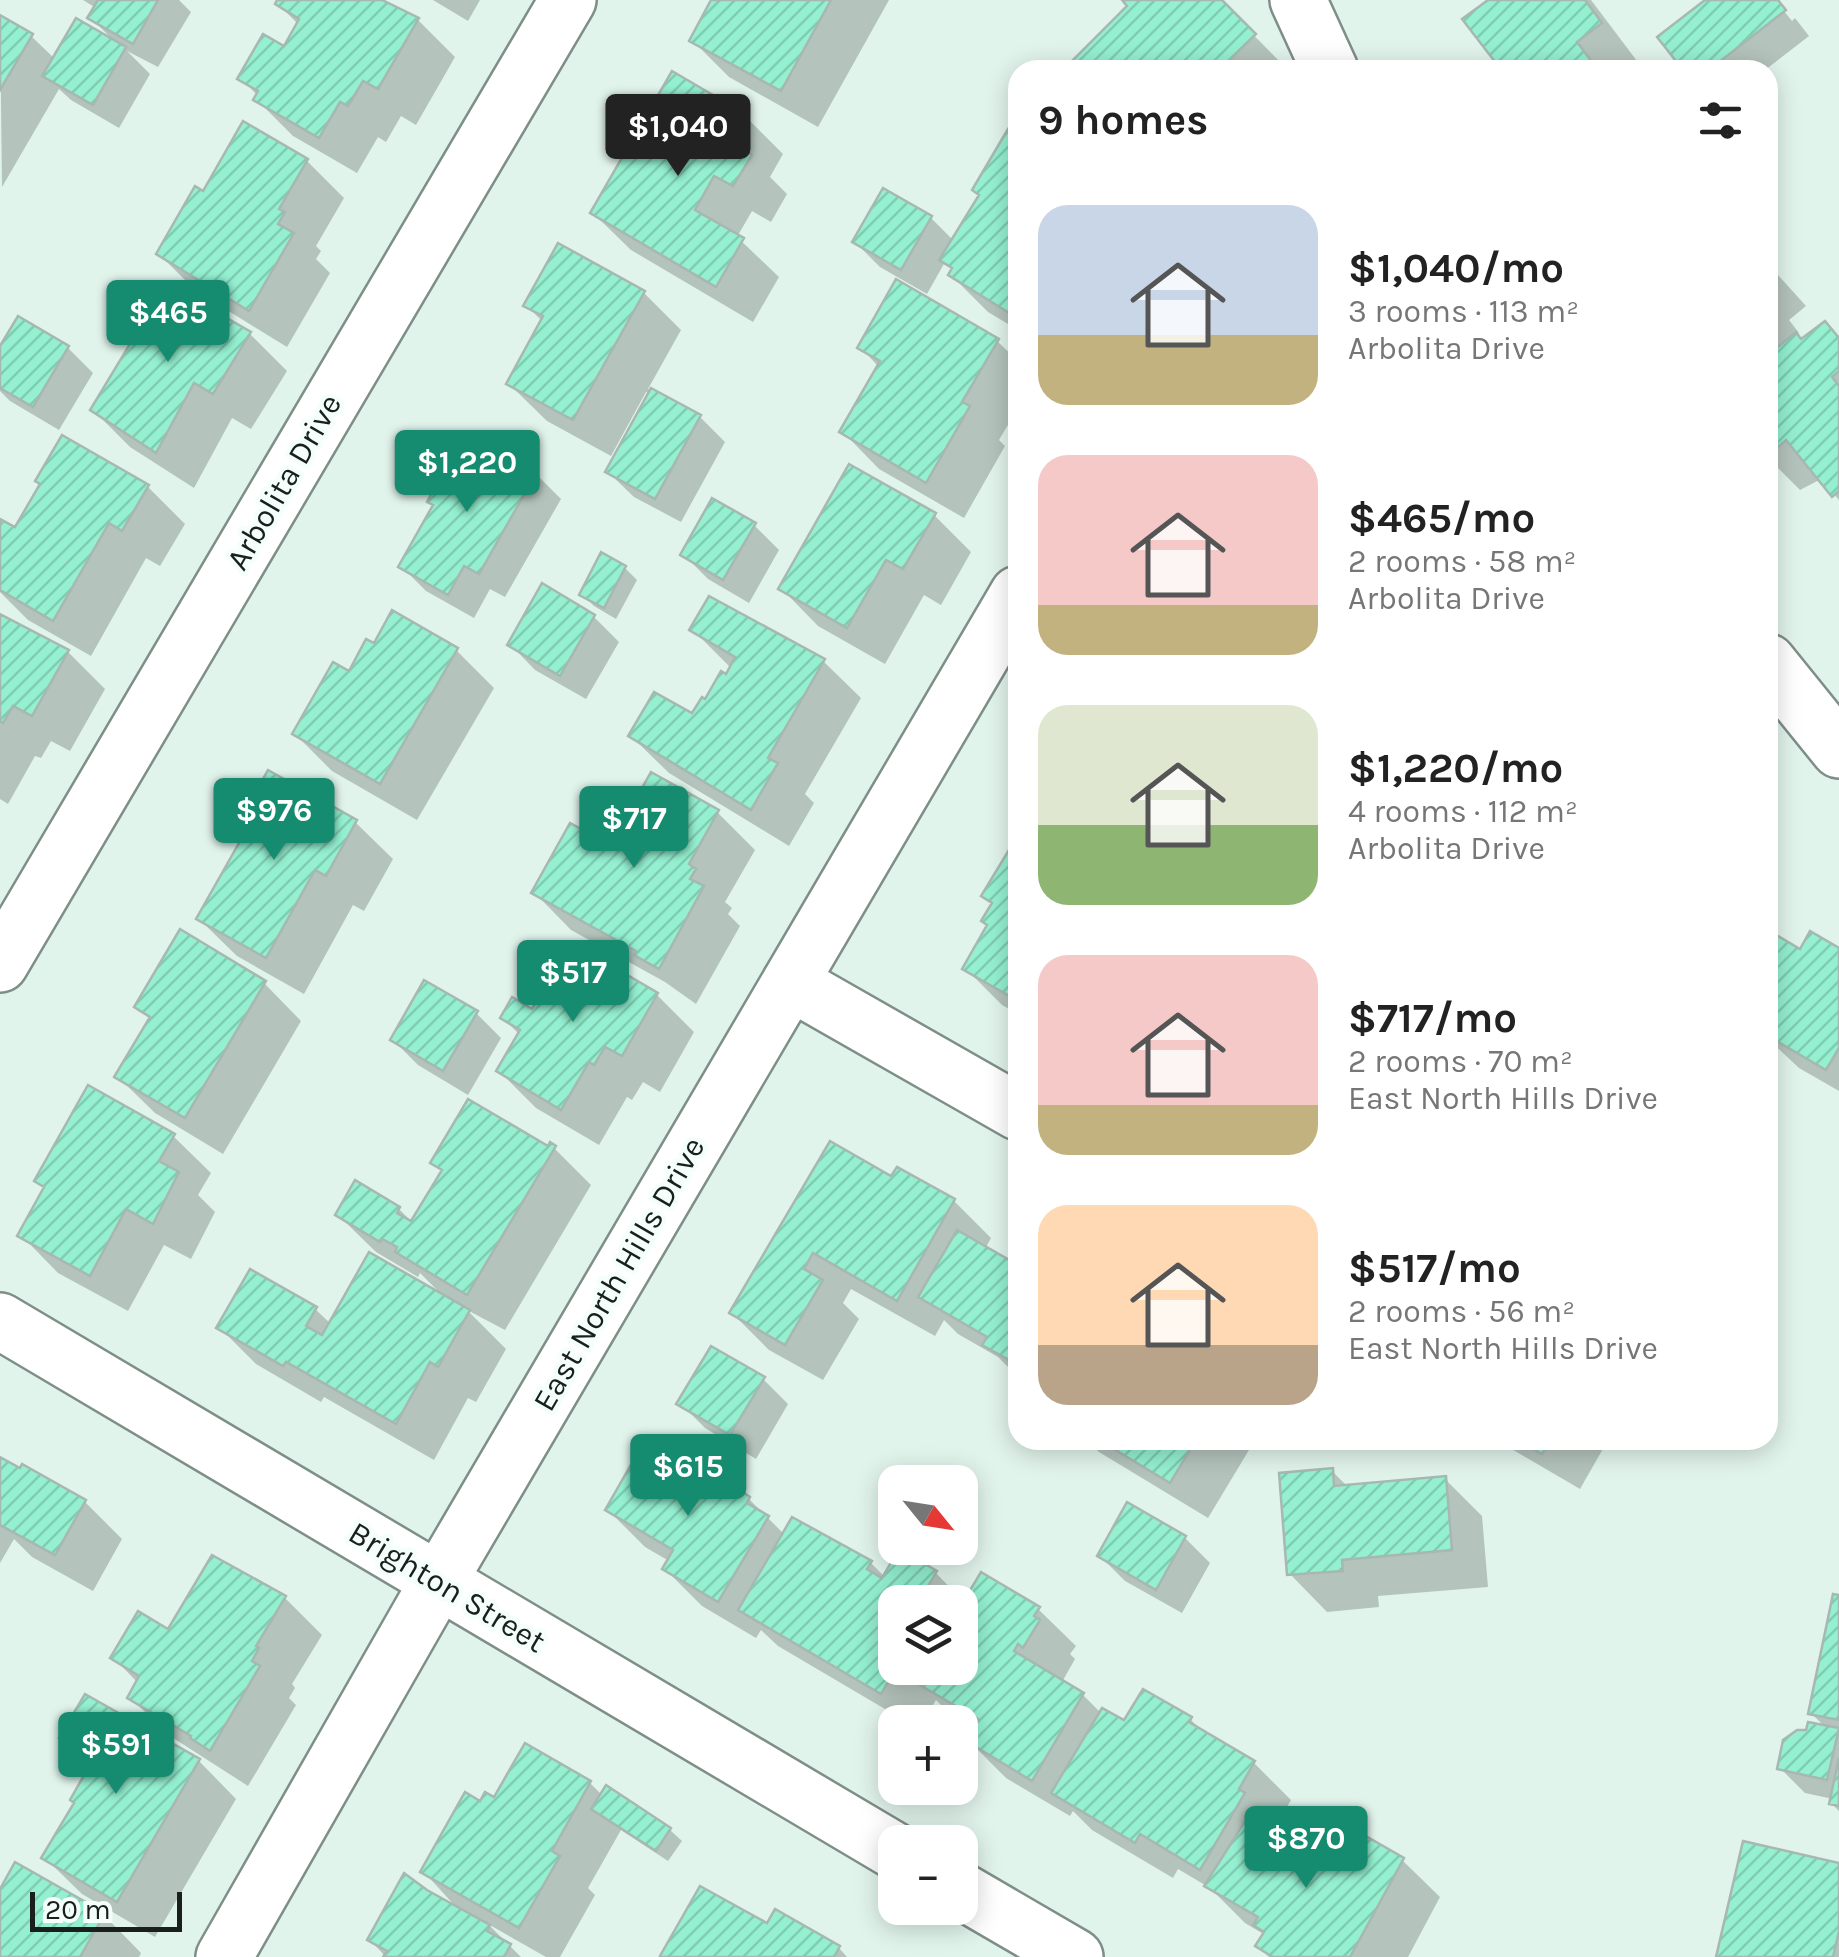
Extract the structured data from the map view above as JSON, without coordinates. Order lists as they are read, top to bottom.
{
  "streets": {
    "street": ["Arbolita Drive", "East North Hills Drive", "Brighton Street"]
  },
  "crossings": [
    ["East North Hills Drive", "Brighton Street"]
  ],
  "scale_bar": "20 m",
  "north": "bottom right",
  "page": {
    "heading": "9 homes",
    "price": [
      "$1,040",
      "$465",
      "$1,220",
      "$976",
      "$717",
      "$517",
      "$615",
      "$591",
      "$870"
    ],
    "list": [
      {
        "name": "$1,040/mo",
        "note": "3 rooms · 113 m² · Arbolita Drive"
      },
      {
        "name": "$465/mo",
        "note": "2 rooms · 58 m² · Arbolita Drive"
      },
      {
        "name": "$1,220/mo",
        "note": "4 rooms · 112 m² · Arbolita Drive"
      },
      {
        "name": "$717/mo",
        "note": "2 rooms · 70 m² · East North Hills Drive"
      },
      {
        "name": "$517/mo",
        "note": "2 rooms · 56 m² · East North Hills Drive"
      }
    ],
    "map_buttons": ["+", "−"],
    "scale": "20 m"
  }
}
